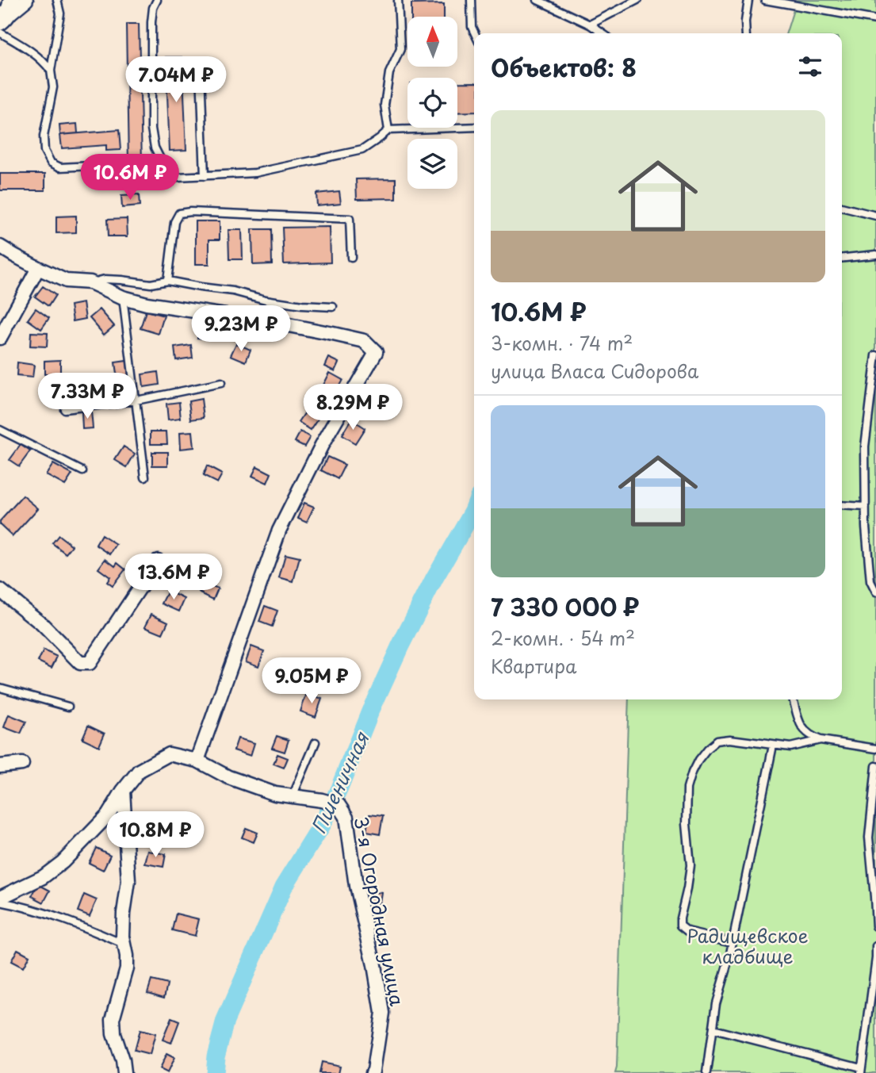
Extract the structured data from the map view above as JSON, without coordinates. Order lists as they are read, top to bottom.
{
  "streets": {
    "street": ["3-я Огородная улица"]
  },
  "water": ["Пшеничная"],
  "parks": ["Радищевское кладбище"],
  "north": "top",
  "page": {
    "heading": "Объектов: 8",
    "price": [
      "7.04M ₽",
      "10.6M ₽",
      "9.23M ₽",
      "7.33M ₽",
      "8.29M ₽",
      "13.6M ₽",
      "9.05M ₽",
      "10.8M ₽"
    ],
    "list": [
      {
        "name": "10.6M ₽",
        "note": "3-комн. · 74 m² · улица Власа Сидорова"
      },
      {
        "name": "7 330 000 ₽",
        "note": "2-комн. · 54 m² · Квартира"
      }
    ]
  }
}
